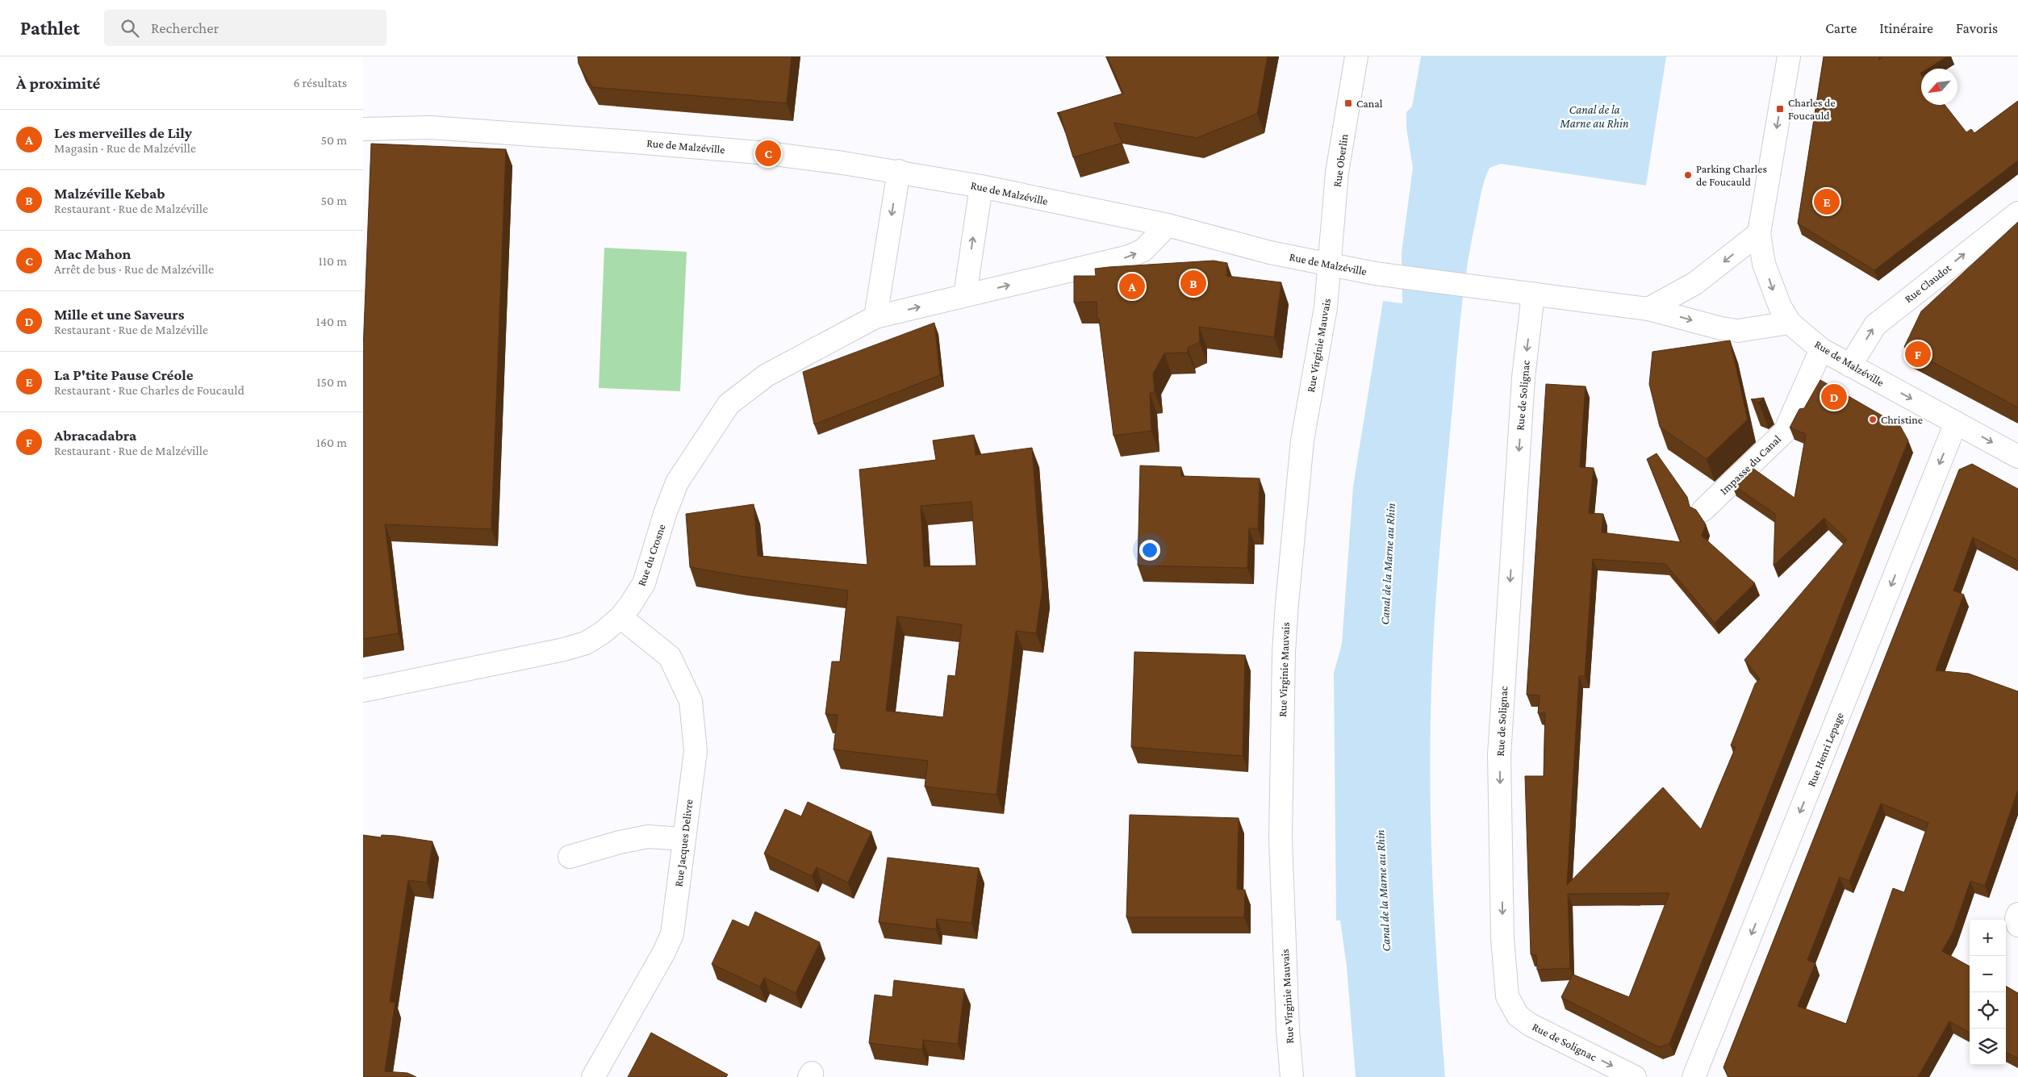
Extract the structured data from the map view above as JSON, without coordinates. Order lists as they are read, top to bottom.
{
  "streets": {
    "street": [
      "Rue de Malzéville",
      "Rue Oberlin",
      "Rue Claudot",
      "Rue Virginie Mauvais",
      "Rue de Solignac",
      "Impasse du Canal",
      "Rue du Crosne",
      "Rue Henri Lepage",
      "Rue Jacques Delivre"
    ]
  },
  "crossings": [
    ["Rue de Malzéville", "Rue Oberlin"],
    ["Rue de Malzéville", "Rue Claudot"],
    ["Rue de Malzéville", "Rue Virginie Mauvais"],
    ["Rue de Malzéville", "Rue de Solignac"],
    ["Rue de Malzéville", "Impasse du Canal"],
    ["Rue de Malzéville", "Rue du Crosne"],
    ["Rue de Malzéville", "Rue Henri Lepage"],
    ["Rue Oberlin", "Rue Virginie Mauvais"],
    ["Rue du Crosne", "Rue Jacques Delivre"]
  ],
  "one_way": ["Rue Claudot", "Rue de Solignac", "Rue Henri Lepage"],
  "water": ["Canal de la Marne au Rhin"],
  "places": {
    "transit": ["Canal", "Charles de Foucauld"],
    "other": ["Parking Charles de Foucauld", "Christine"]
  },
  "north": "bottom left",
  "page": {
    "header": "Pathlet",
    "search": "Rechercher",
    "nav": ["Carte", "Itinéraire", "Favoris"],
    "heading": ["À proximité", "6 résultats"],
    "list": [
      {
        "mark": "A",
        "name": "Les merveilles de Lily",
        "note": "Magasin · Rue de Malzéville",
        "value": "50 m"
      },
      {
        "mark": "B",
        "name": "Malzéville Kebab",
        "note": "Restaurant · Rue de Malzéville",
        "value": "50 m"
      },
      {
        "mark": "C",
        "name": "Mac Mahon",
        "note": "Arrêt de bus · Rue de Malzéville",
        "value": "110 m"
      },
      {
        "mark": "D",
        "name": "Mille et une Saveurs",
        "note": "Restaurant · Rue de Malzéville",
        "value": "140 m"
      },
      {
        "mark": "E",
        "name": "La P'tite Pause Créole",
        "note": "Restaurant · Rue Charles de Foucauld",
        "value": "150 m"
      },
      {
        "mark": "F",
        "name": "Abracadabra",
        "note": "Restaurant · Rue de Malzéville",
        "value": "160 m"
      }
    ],
    "pins": [
      "C",
      "E",
      "B",
      "A",
      "F",
      "D"
    ],
    "map_buttons": ["+", "−"]
  }
}
